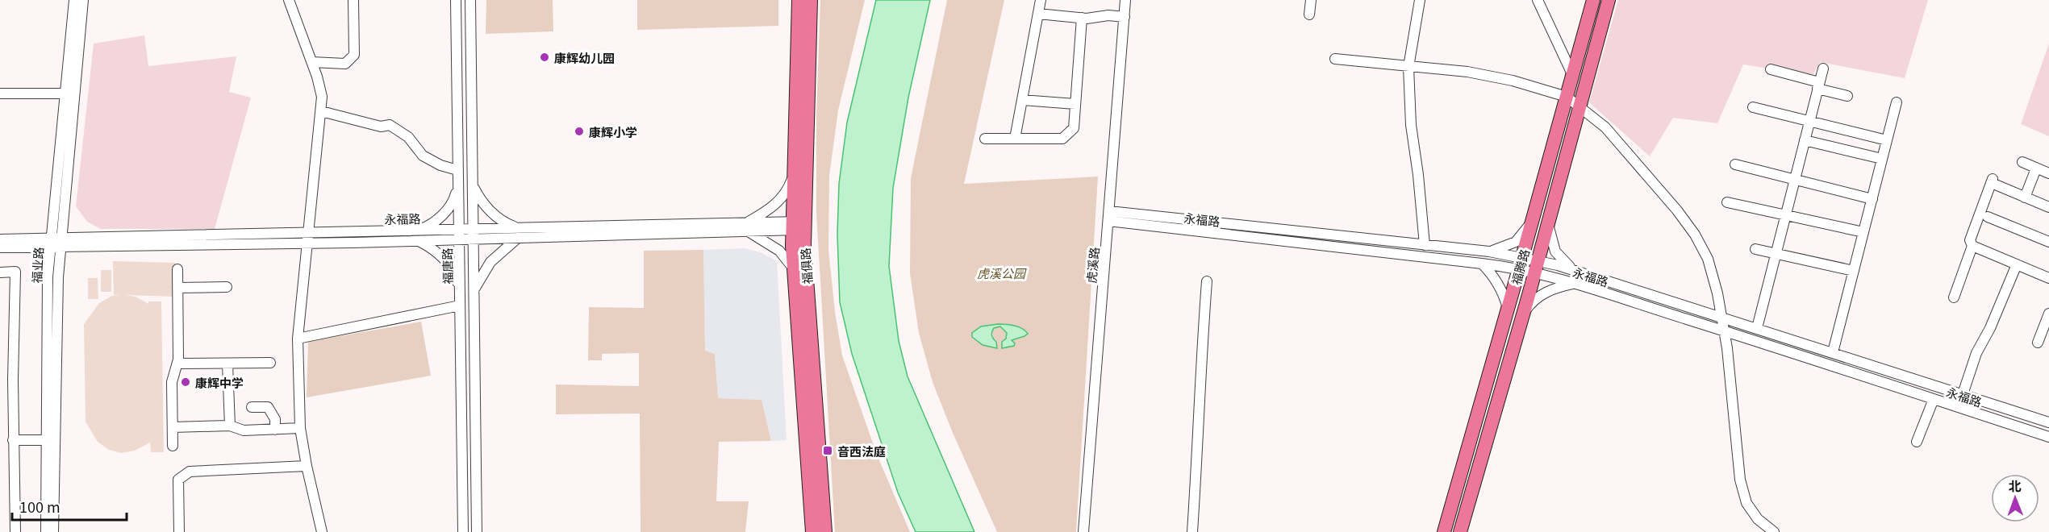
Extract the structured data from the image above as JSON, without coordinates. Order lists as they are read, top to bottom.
{
  "streets": {
    "main road": ["福俱路", "福腾路"],
    "street": [
      "永福路",
      "福业路",
      "虎溪路",
      "福唐路"
    ]
  },
  "crossings": [
    ["永福路", "福业路"],
    ["永福路", "虎溪路"],
    ["永福路", "福唐路"],
    ["永福路", "福俱路"],
    ["永福路", "福腾路"]
  ],
  "parks": ["虎溪公园"],
  "places": {
    "other": ["康辉幼儿园", "康辉小学", "康辉中学"],
    "transit": ["音西法庭"]
  },
  "scale_bar": "100 m",
  "north": "top"
}
